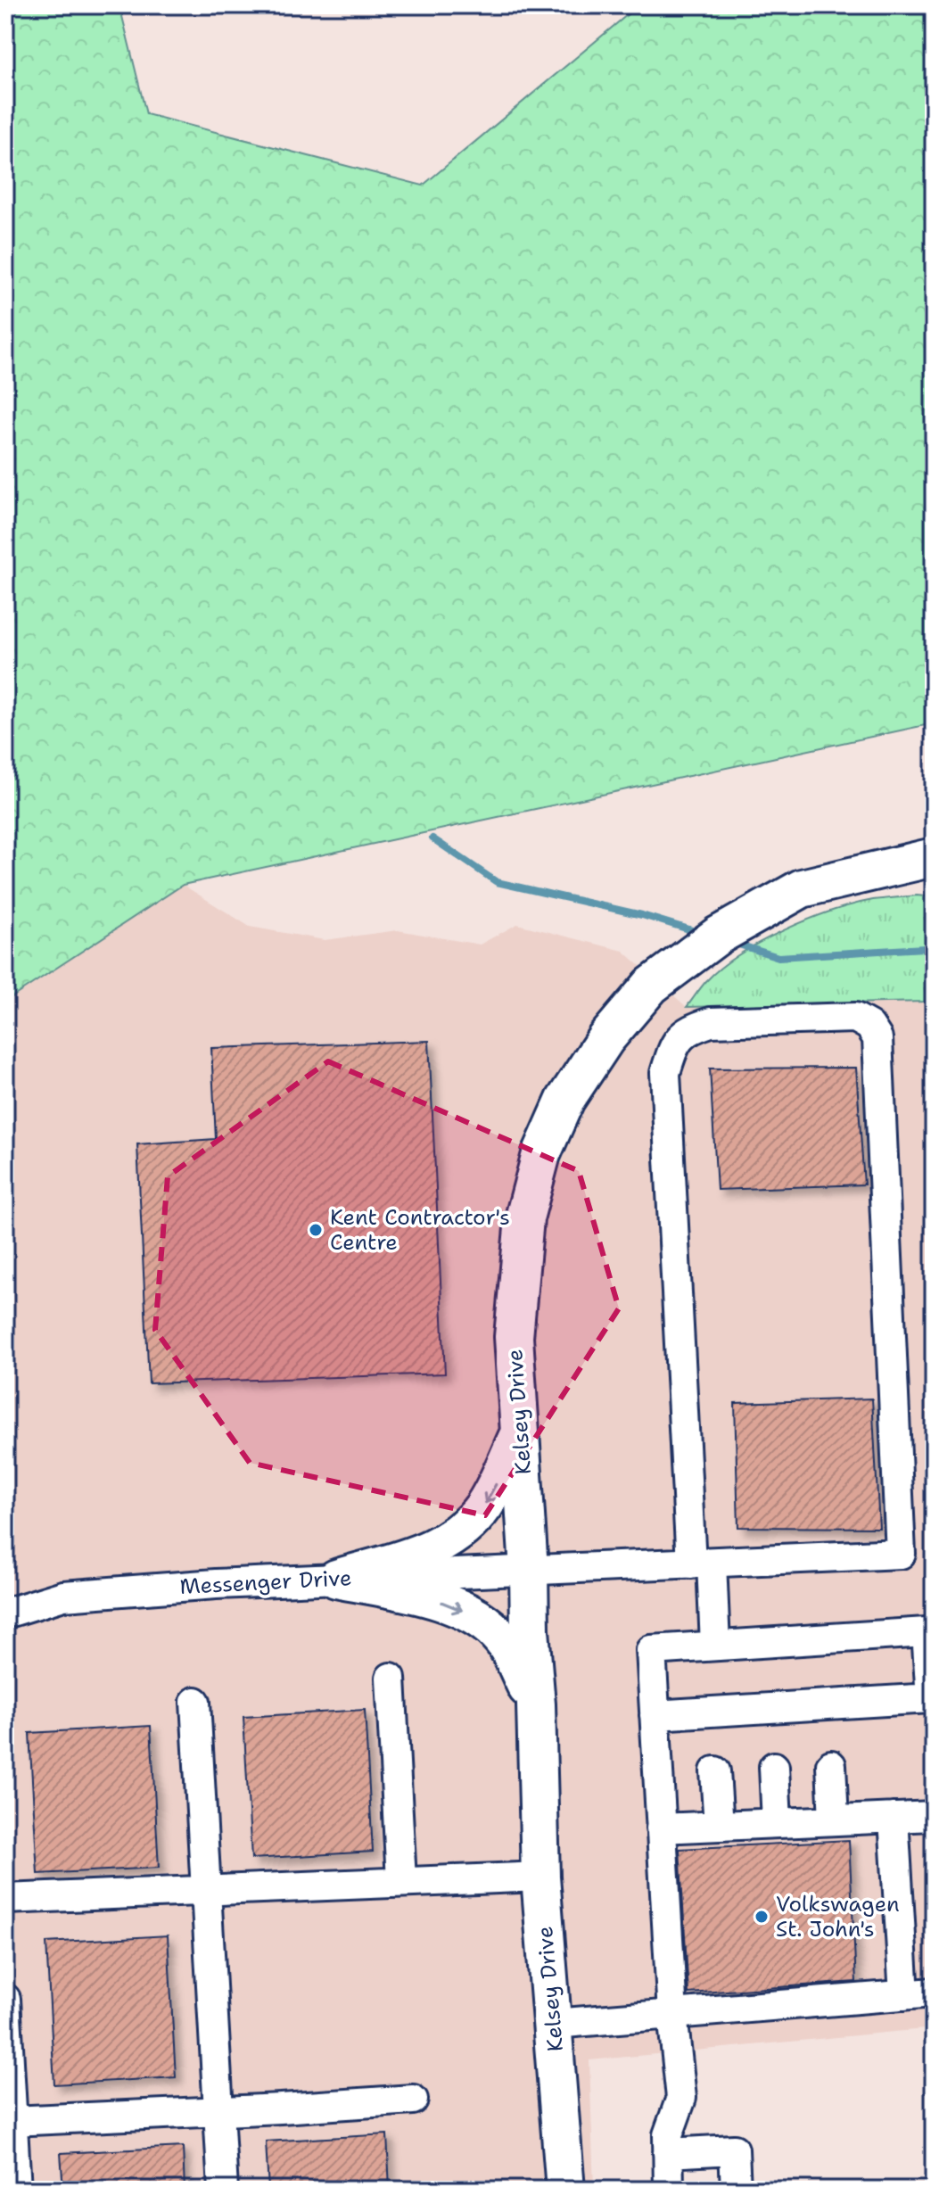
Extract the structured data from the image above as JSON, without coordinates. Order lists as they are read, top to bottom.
{
  "streets": {
    "main road": ["Kelsey Drive"],
    "street": ["Messenger Drive"]
  },
  "crossings": [
    ["Kelsey Drive", "Messenger Drive"]
  ],
  "places": ["Kent Contractor's Centre", "Volkswagen St. John's"]
}
